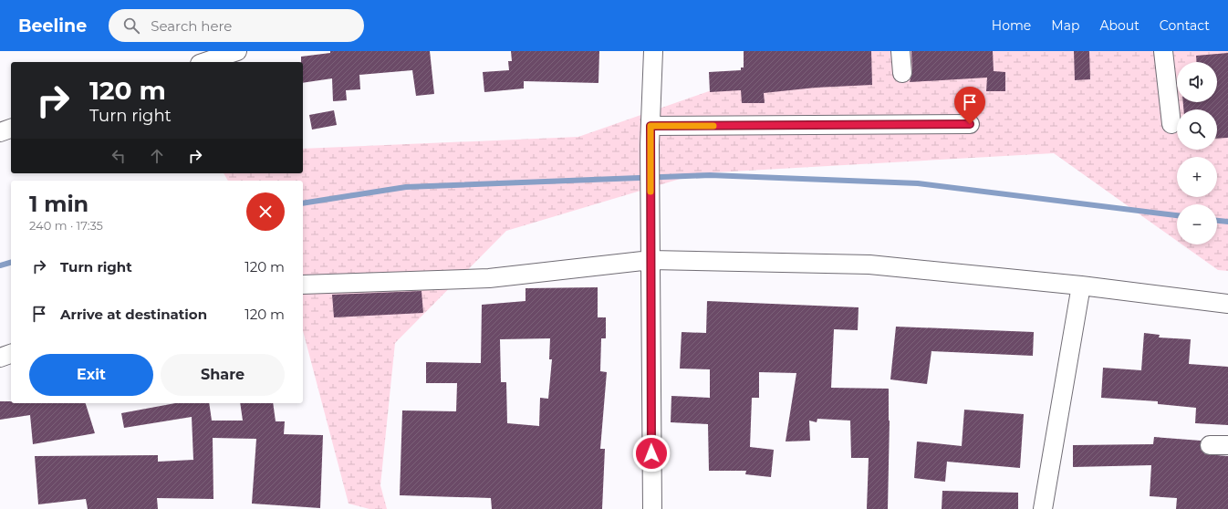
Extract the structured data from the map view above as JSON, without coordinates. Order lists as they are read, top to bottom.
{
  "page": {
    "header": "Beeline",
    "search": "Search here",
    "nav": [
      "Home",
      "Map",
      "About",
      "Contact"
    ],
    "map_buttons": ["+", "−"],
    "turn": ["120 m", "Turn right"],
    "heading": ["1 min", "240 m · 17:35"],
    "list": [
      {
        "name": "Turn right",
        "value": "120 m"
      },
      {
        "name": "Arrive at destination",
        "value": "120 m"
      }
    ],
    "buttons": ["Exit", "Share"]
  }
}
